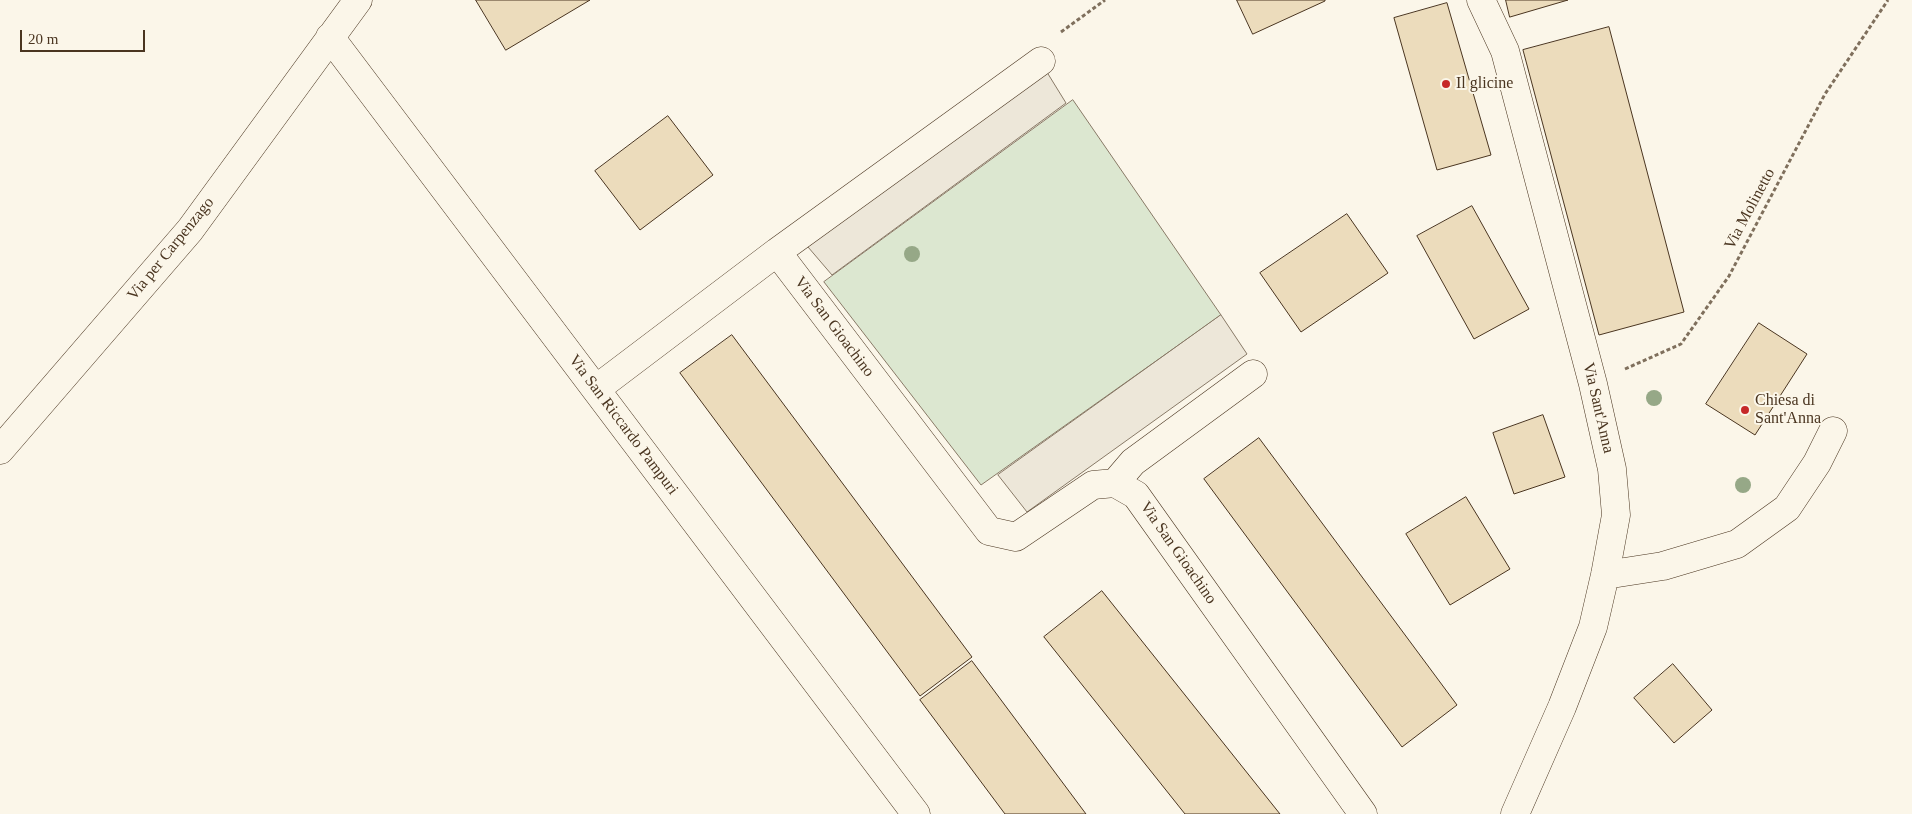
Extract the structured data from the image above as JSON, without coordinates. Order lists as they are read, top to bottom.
{
  "streets": {
    "street": [
      "Via per Carpenzago",
      "Via San Gioachino",
      "Via Sant'Anna",
      "Via San Riccardo Pampuri"
    ],
    "path": ["Via Molinetto"]
  },
  "crossings": [
    ["Via Molinetto", "Via Sant'Anna"],
    ["Via per Carpenzago", "Via San Riccardo Pampuri"]
  ],
  "places": ["Il glicine", "Chiesa di Sant'Anna"],
  "scale_bar": "20 m"
}
